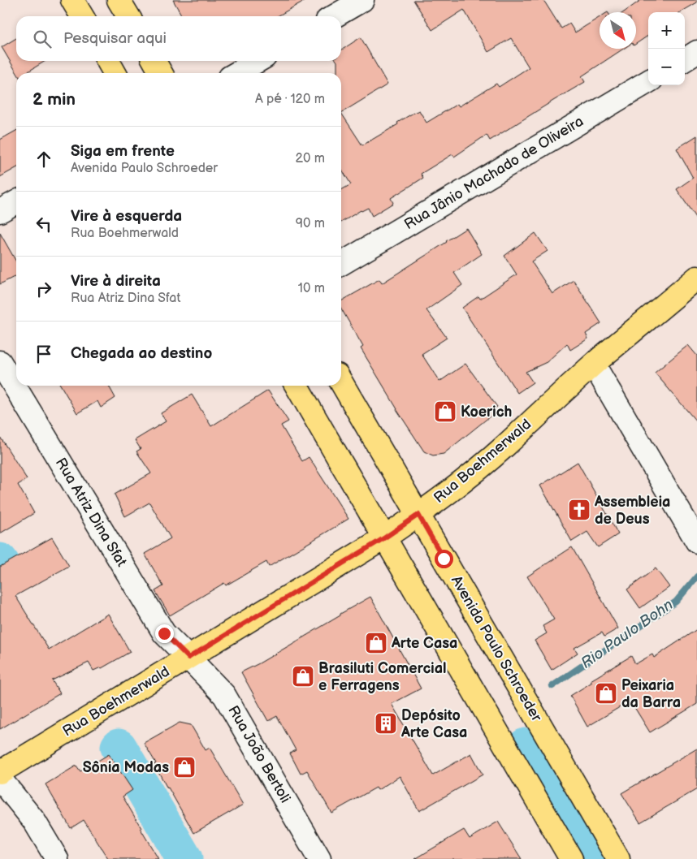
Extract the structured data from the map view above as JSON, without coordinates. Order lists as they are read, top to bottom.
{
  "streets": {
    "main road": ["Rua Boehmerwald", "Avenida Paulo Schroeder"],
    "street": ["Rua Jânio Machado de Oliveira", "Rua Atriz Dina Sfat", "Rua João Bertoli"]
  },
  "crossings": [
    ["Rua Boehmerwald", "Rua Atriz Dina Sfat"],
    ["Rua Boehmerwald", "Avenida Paulo Schroeder"],
    ["Rua Boehmerwald", "Rua João Bertoli"],
    ["Rua Atriz Dina Sfat", "Rua João Bertoli"]
  ],
  "water": ["Rio Paulo Bohn"],
  "places": {
    "shop": [
      "Koerich",
      "Arte Casa",
      "Brasiluti Comercial e Ferragens",
      "Peixaria da Barra",
      "Sônia Modas"
    ],
    "church": ["Assembleia de Deus"],
    "building": ["Depósito Arte Casa"]
  },
  "north": "bottom right",
  "page": {
    "map_buttons": ["+", "−"],
    "search": "Pesquisar aqui",
    "heading": ["2 min", "A pé · 120 m"],
    "list": [
      ["Siga em frente", "Avenida Paulo Schroeder", "20 m"],
      ["Vire à esquerda", "Rua Boehmerwald", "90 m"],
      ["Vire à direita", "Rua Atriz Dina Sfat", "10 m"],
      "Chegada ao destino"
    ]
  }
}
